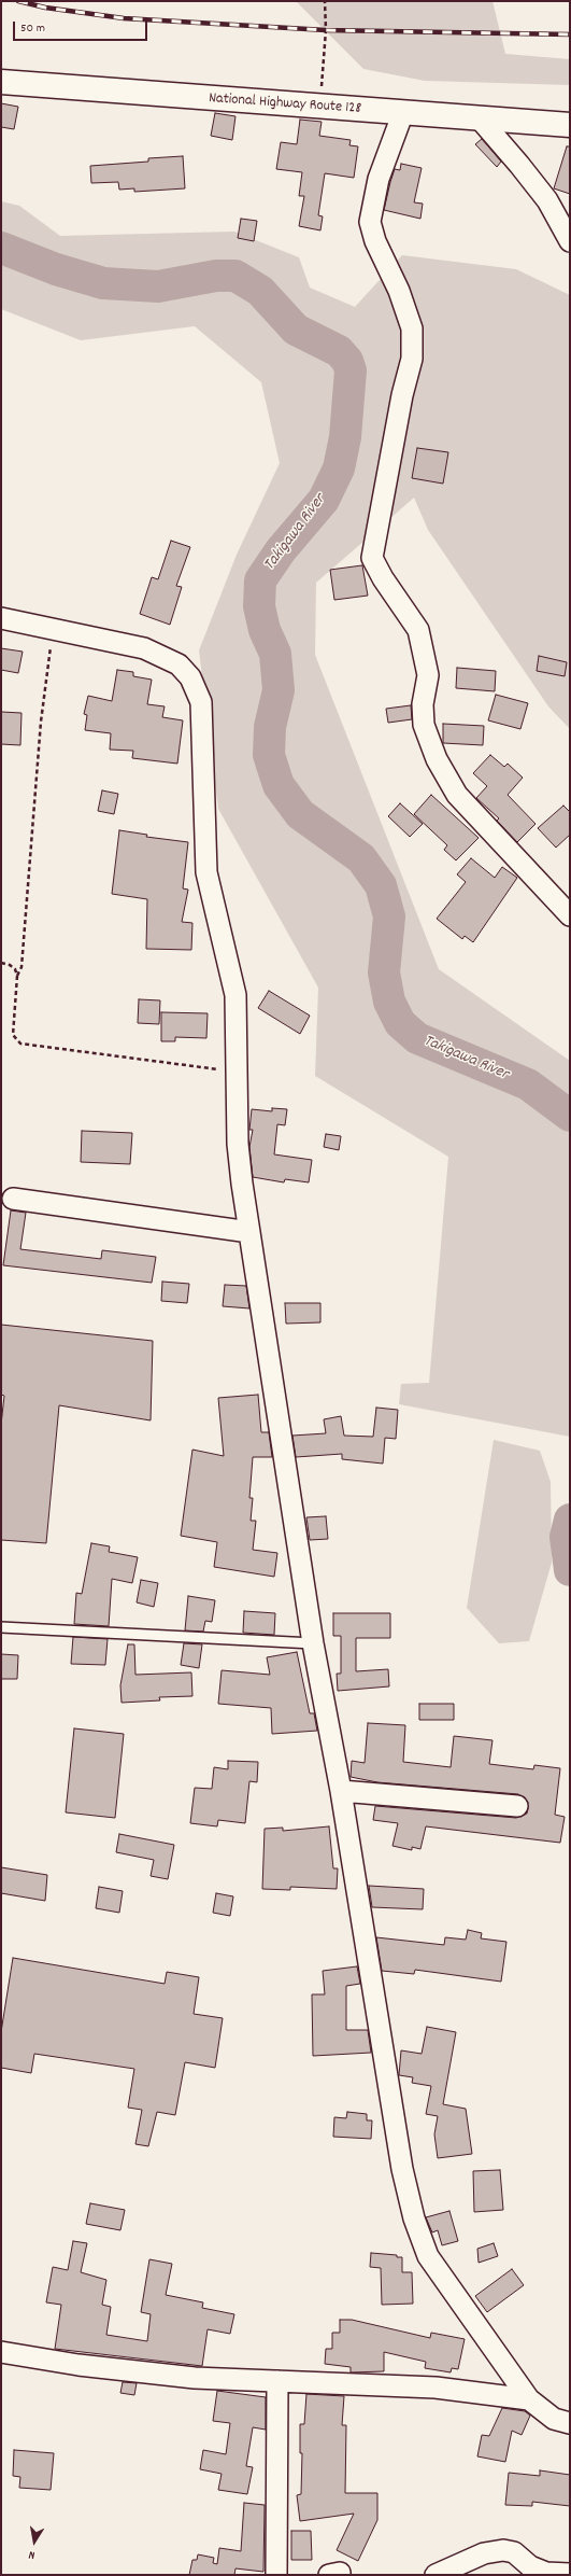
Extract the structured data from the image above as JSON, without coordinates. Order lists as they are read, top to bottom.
{
  "streets": {
    "highway": ["National Highway Route 128"]
  },
  "water": ["Takigawa River"],
  "scale_bar": "50 m",
  "north": "bottom"
}
